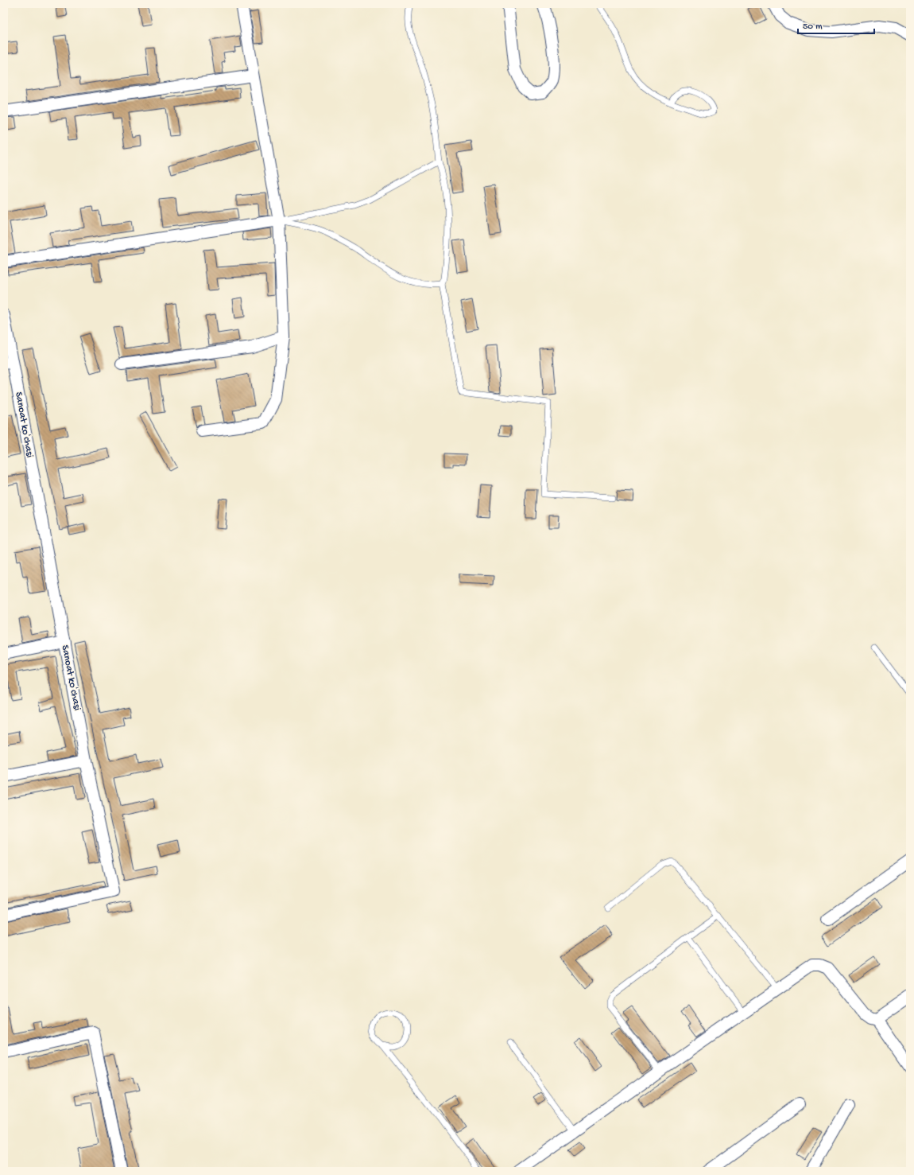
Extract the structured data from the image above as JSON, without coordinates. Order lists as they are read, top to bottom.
{
  "streets": {
    "street": ["Sanoat koʻchasi"]
  },
  "scale_bar": "50 m"
}
